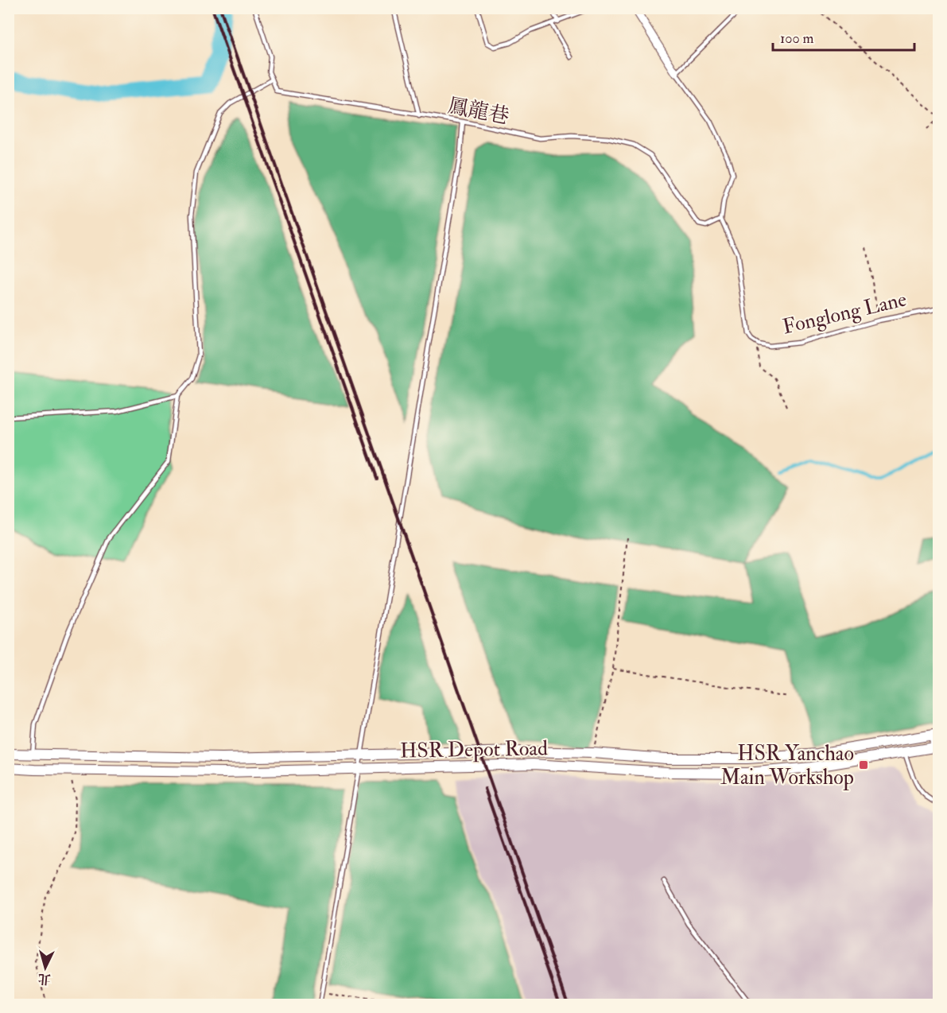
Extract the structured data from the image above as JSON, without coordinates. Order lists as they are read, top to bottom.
{
  "streets": {
    "street": ["HSR Depot Road"],
    "lane": ["鳳龍巷", "Fonglong Lane"]
  },
  "crossings": [
    ["鳳龍巷", "Fonglong Lane"]
  ],
  "places": {
    "transit": ["HSR Yanchao Main Workshop"]
  },
  "scale_bar": "100 m",
  "north": "bottom"
}
